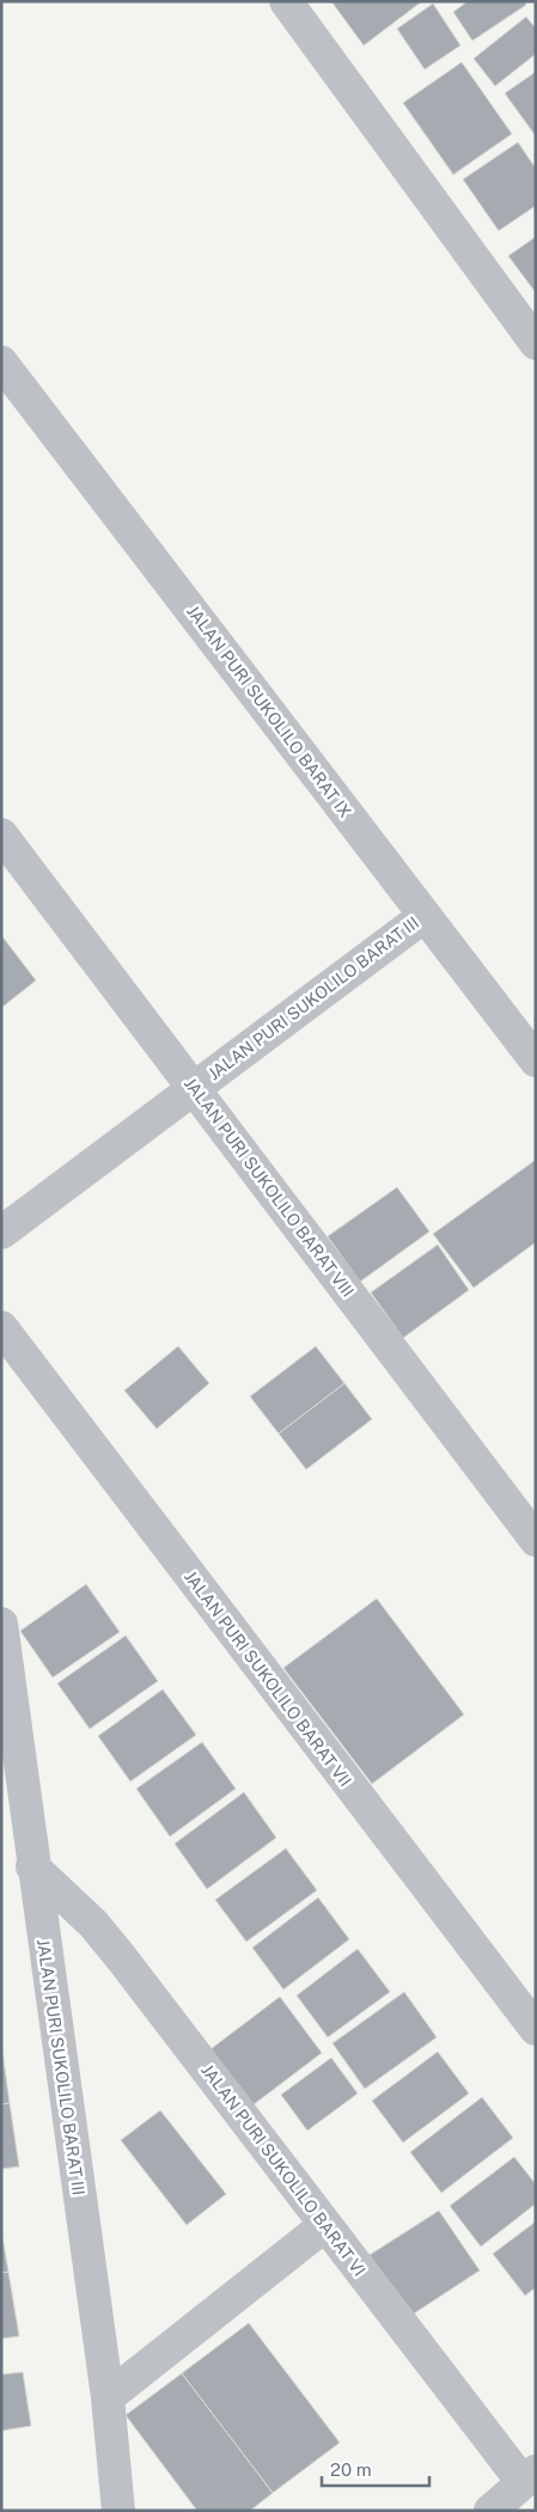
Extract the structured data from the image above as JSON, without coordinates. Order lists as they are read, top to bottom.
{
  "streets": {
    "street": [
      "JALAN PURI SUKOLILO BARAT IX",
      "JALAN PURI SUKOLILO BARAT III",
      "JALAN PURI SUKOLILO BARAT VIII",
      "JALAN PURI SUKOLILO BARAT VII",
      "JALAN PURI SUKOLILO BARAT VI"
    ]
  },
  "crossings": [
    ["JALAN PURI SUKOLILO BARAT IX", "JALAN PURI SUKOLILO BARAT III"],
    ["JALAN PURI SUKOLILO BARAT III", "JALAN PURI SUKOLILO BARAT VIII"],
    ["JALAN PURI SUKOLILO BARAT III", "JALAN PURI SUKOLILO BARAT VI"]
  ],
  "scale_bar": "20 m"
}
